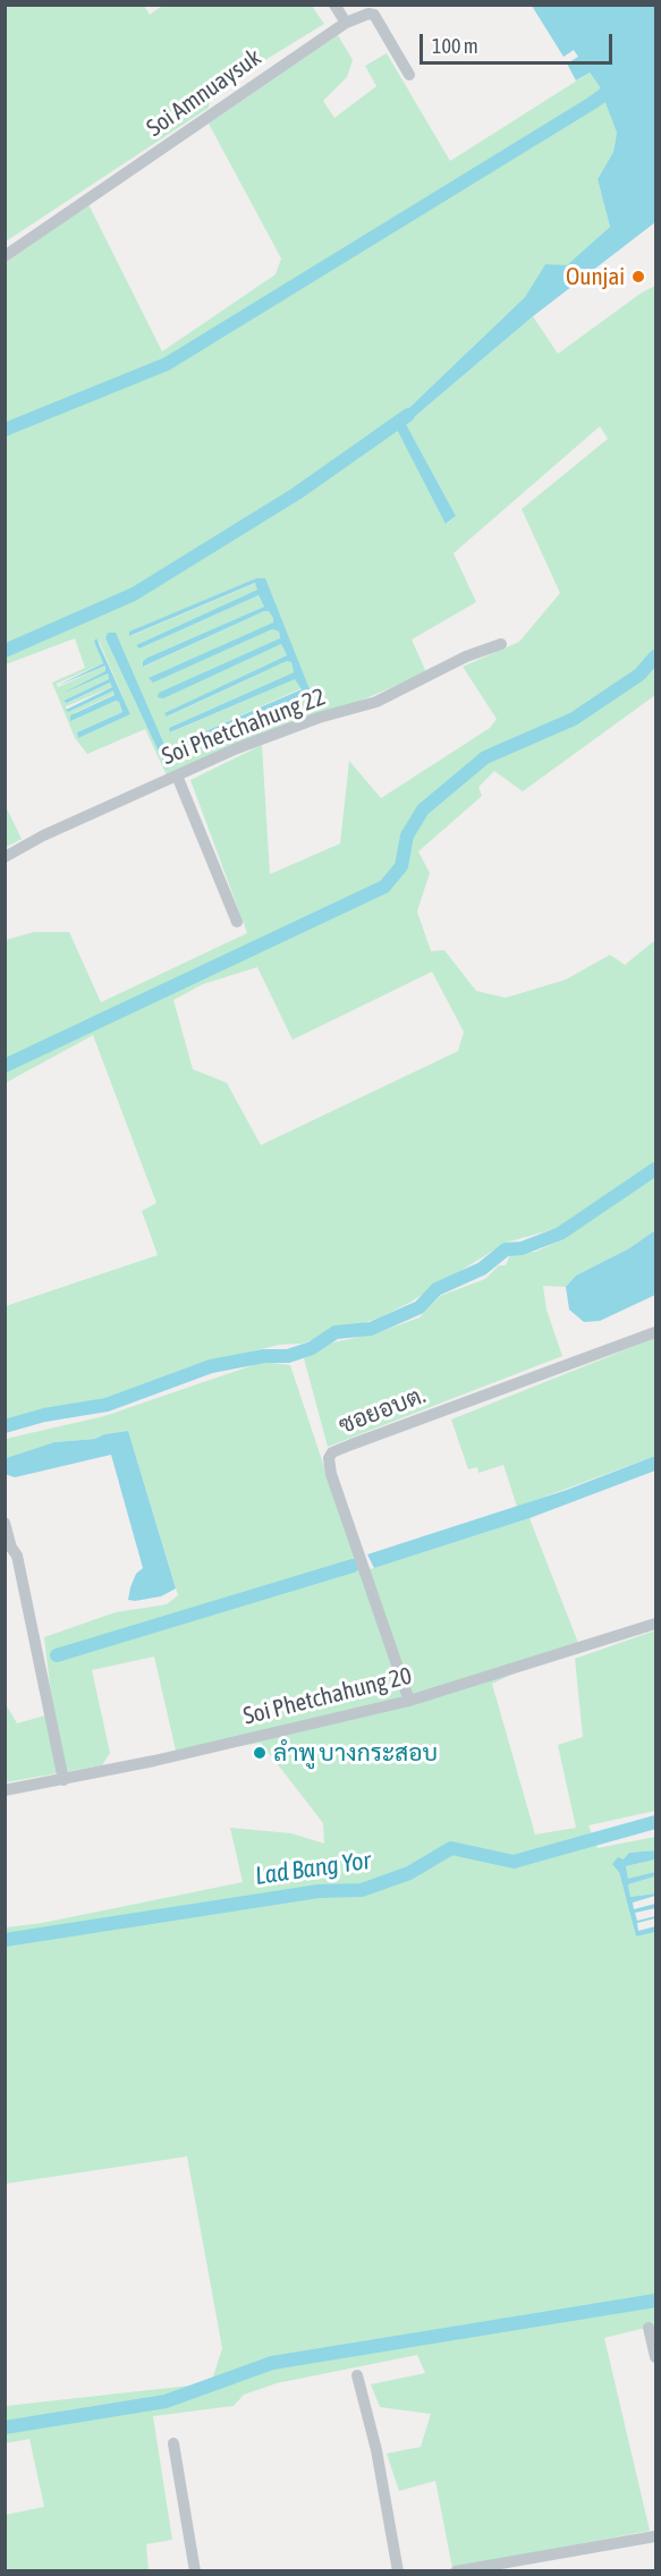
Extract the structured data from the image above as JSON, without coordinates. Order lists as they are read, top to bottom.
{
  "streets": {
    "street": [
      "Soi Amnuaysuk",
      "Soi Phetchahung 22",
      "ซอยอบต.",
      "Soi Phetchahung 20"
    ]
  },
  "crossings": [
    ["ซอยอบต.", "Soi Phetchahung 20"]
  ],
  "water": ["Lad Bang Yor"],
  "places": ["Ounjai", "ลำพู บางกระสอบ"],
  "scale_bar": "100 m"
}
